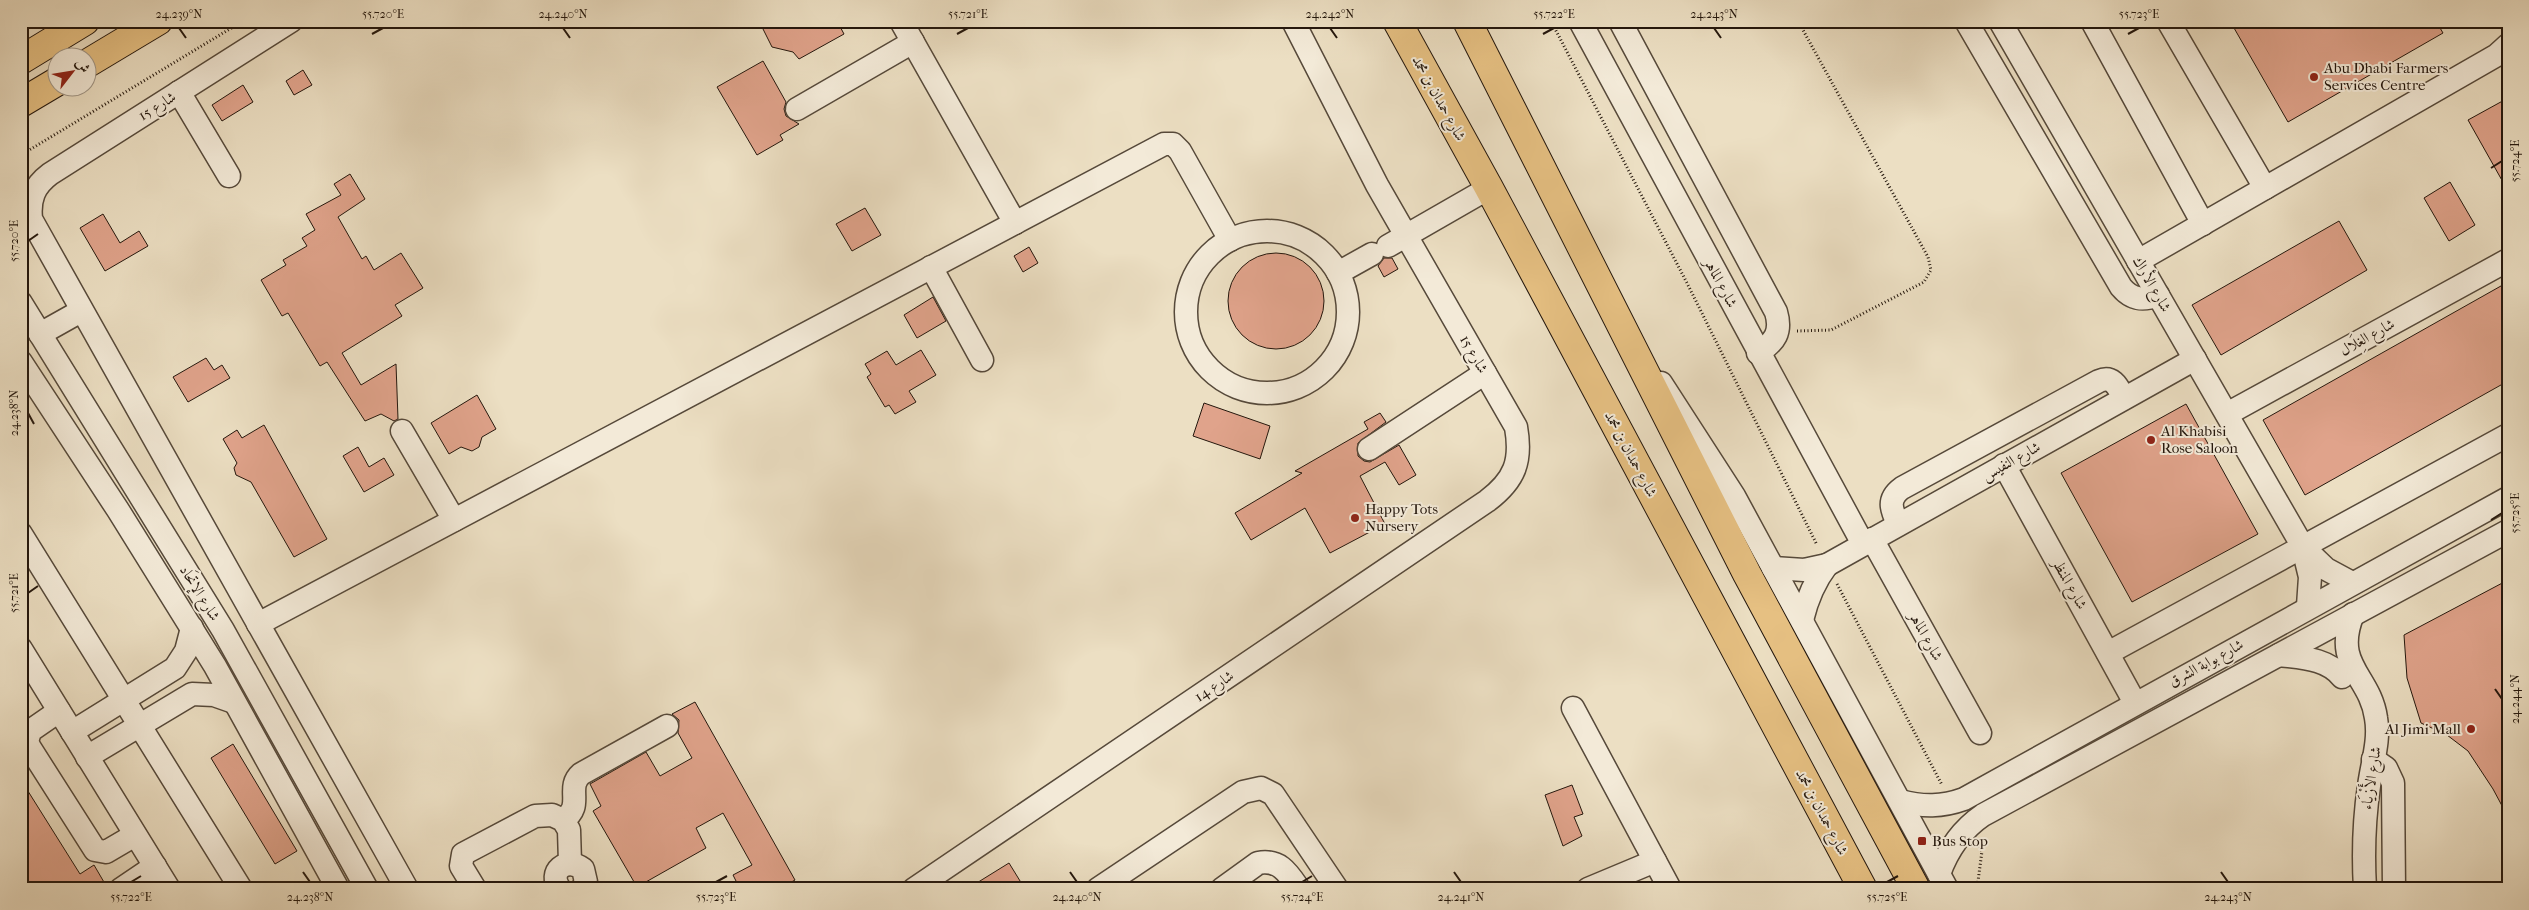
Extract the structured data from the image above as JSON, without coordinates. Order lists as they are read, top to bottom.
{
  "streets": {
    "main road": ["شارع حمدان بن محمد"],
    "street": [
      "شارع 15",
      "شارع الماهر",
      "شارع الأراك",
      "شارع الغِلَال",
      "شارع النفيس",
      "شارع المنظر",
      "شارع الإتحَاد",
      "شارع بوابة الشرق",
      "شارع 14",
      "شارع الأَزْيَاء"
    ]
  },
  "crossings": [
    ["شارع 15", "شارع 14"],
    ["شارع الماهر", "شارع النفيس"],
    ["شارع الأراك", "شارع الغِلَال"],
    ["شارع الأراك", "شارع النفيس"],
    ["شارع الأراك", "شارع بوابة الشرق"],
    ["شارع النفيس", "شارع المنظر"],
    ["شارع المنظر", "شارع بوابة الشرق"],
    ["شارع بوابة الشرق", "شارع الأَزْيَاء"]
  ],
  "places": {
    "other": [
      "Abu Dhabi Farmers Services Centre",
      "Al Khabisi Rose Saloon",
      "Happy Tots Nursery",
      "Al Jimi Mall"
    ],
    "transit": ["Bus Stop"]
  },
  "north": "top right",
  "coordinates": [
    "24.239°N",
    "55.720°E",
    "24.240°N",
    "55.721°E",
    "24.242°N",
    "55.722°E",
    "24.243°N",
    "55.723°E",
    "55.724°E",
    "24.238°N",
    "55.725°E",
    "24.244°N",
    "24.241°N"
  ]
}
